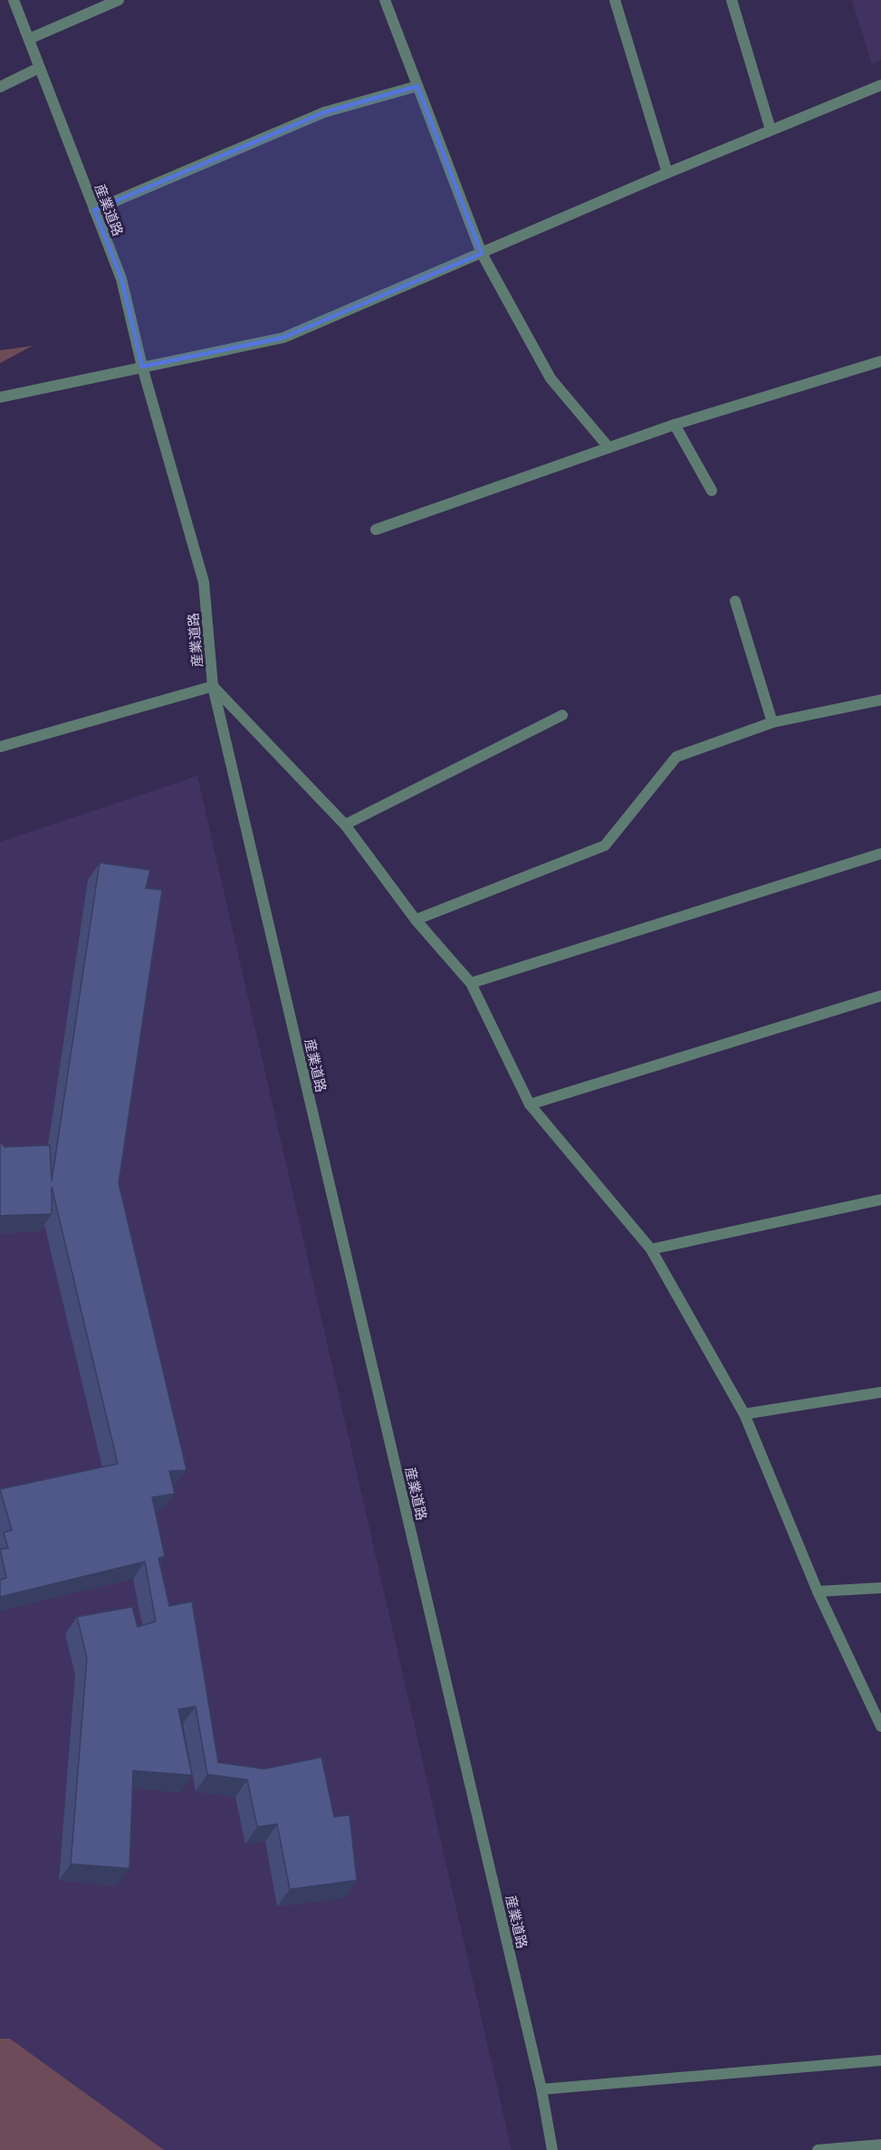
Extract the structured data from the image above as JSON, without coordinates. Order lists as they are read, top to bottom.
{
  "streets": {
    "street": ["産業道路"]
  }
}
